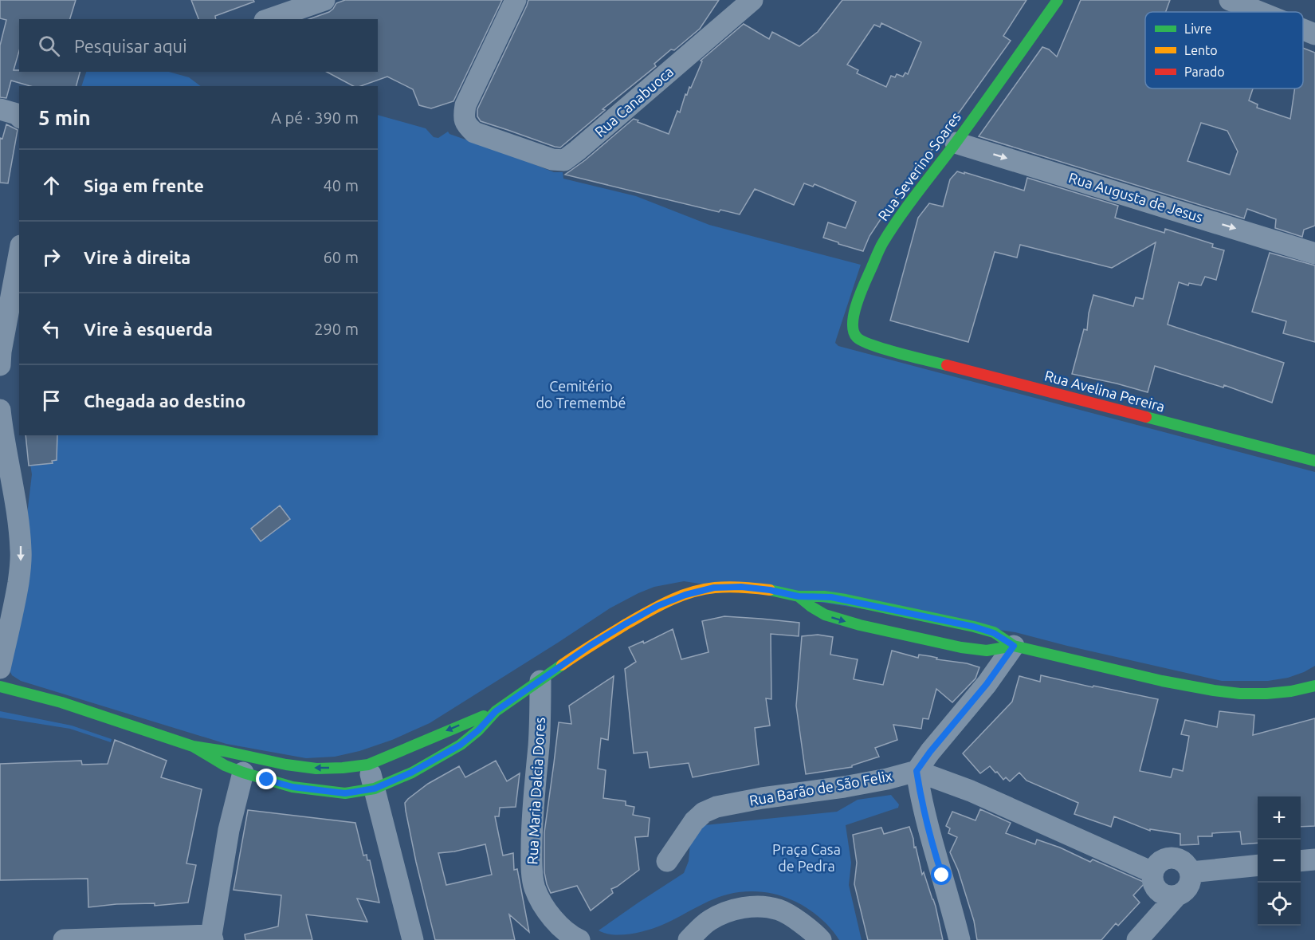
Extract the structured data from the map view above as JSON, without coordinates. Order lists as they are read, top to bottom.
{
  "streets": {
    "main road": ["Rua Severino Soares", "Rua Avelina Pereira"],
    "street": [
      "Rua Canabuoca",
      "Rua Augusta de Jesus",
      "Rua Barão de São Felix",
      "Rua Maria Dalcia Dores"
    ]
  },
  "crossings": [
    ["Rua Severino Soares", "Rua Augusta de Jesus"],
    ["Rua Severino Soares", "Rua Avelina Pereira"]
  ],
  "one_way": ["Rua Augusta de Jesus"],
  "parks": ["Cemitério do Tremembé", "Praça Casa de Pedra"],
  "legend": ["Livre", "Lento", "Parado"],
  "page": {
    "search": "Pesquisar aqui",
    "heading": ["5 min", "A pé · 390 m"],
    "list": [
      ["Siga em frente", "40 m"],
      ["Vire à direita", "60 m"],
      ["Vire à esquerda", "290 m"],
      "Chegada ao destino"
    ],
    "map_buttons": ["+", "−"]
  }
}
